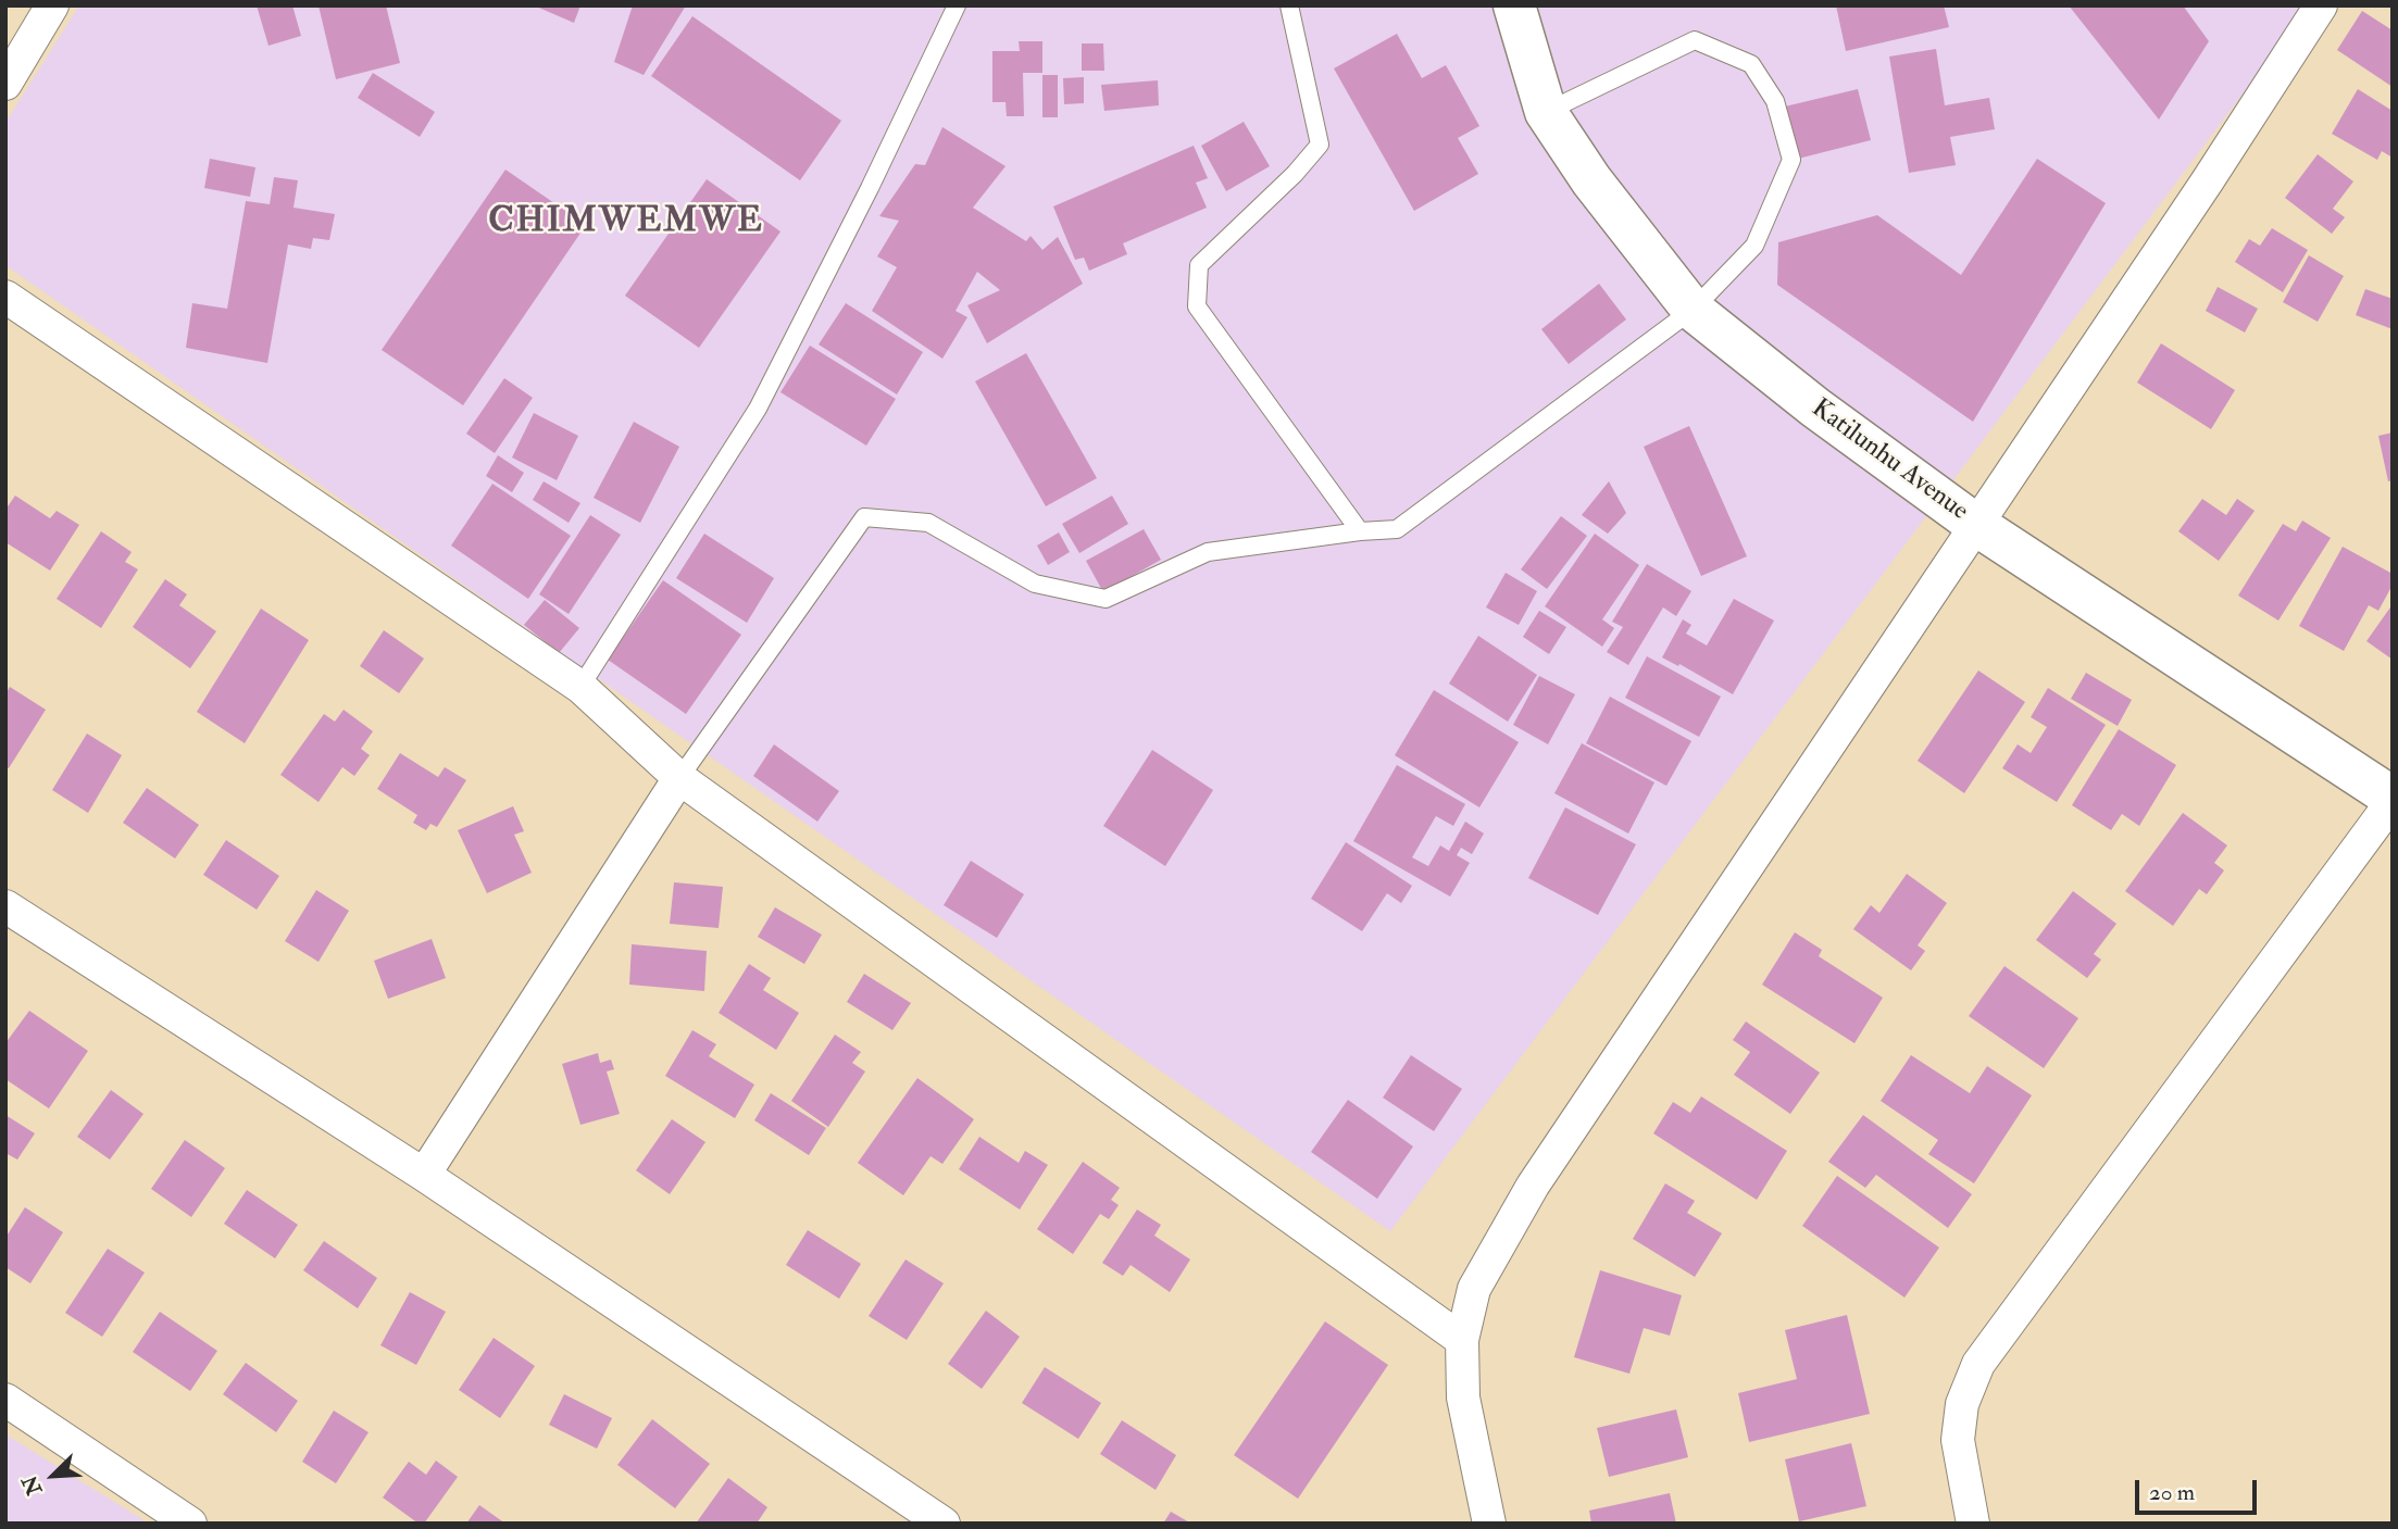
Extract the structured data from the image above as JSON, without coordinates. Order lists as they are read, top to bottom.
{
  "streets": {
    "main road": ["Katilunhu Avenue"]
  },
  "districts": ["CHIMWEMWE"],
  "scale_bar": "20 m",
  "north": "bottom left"
}
